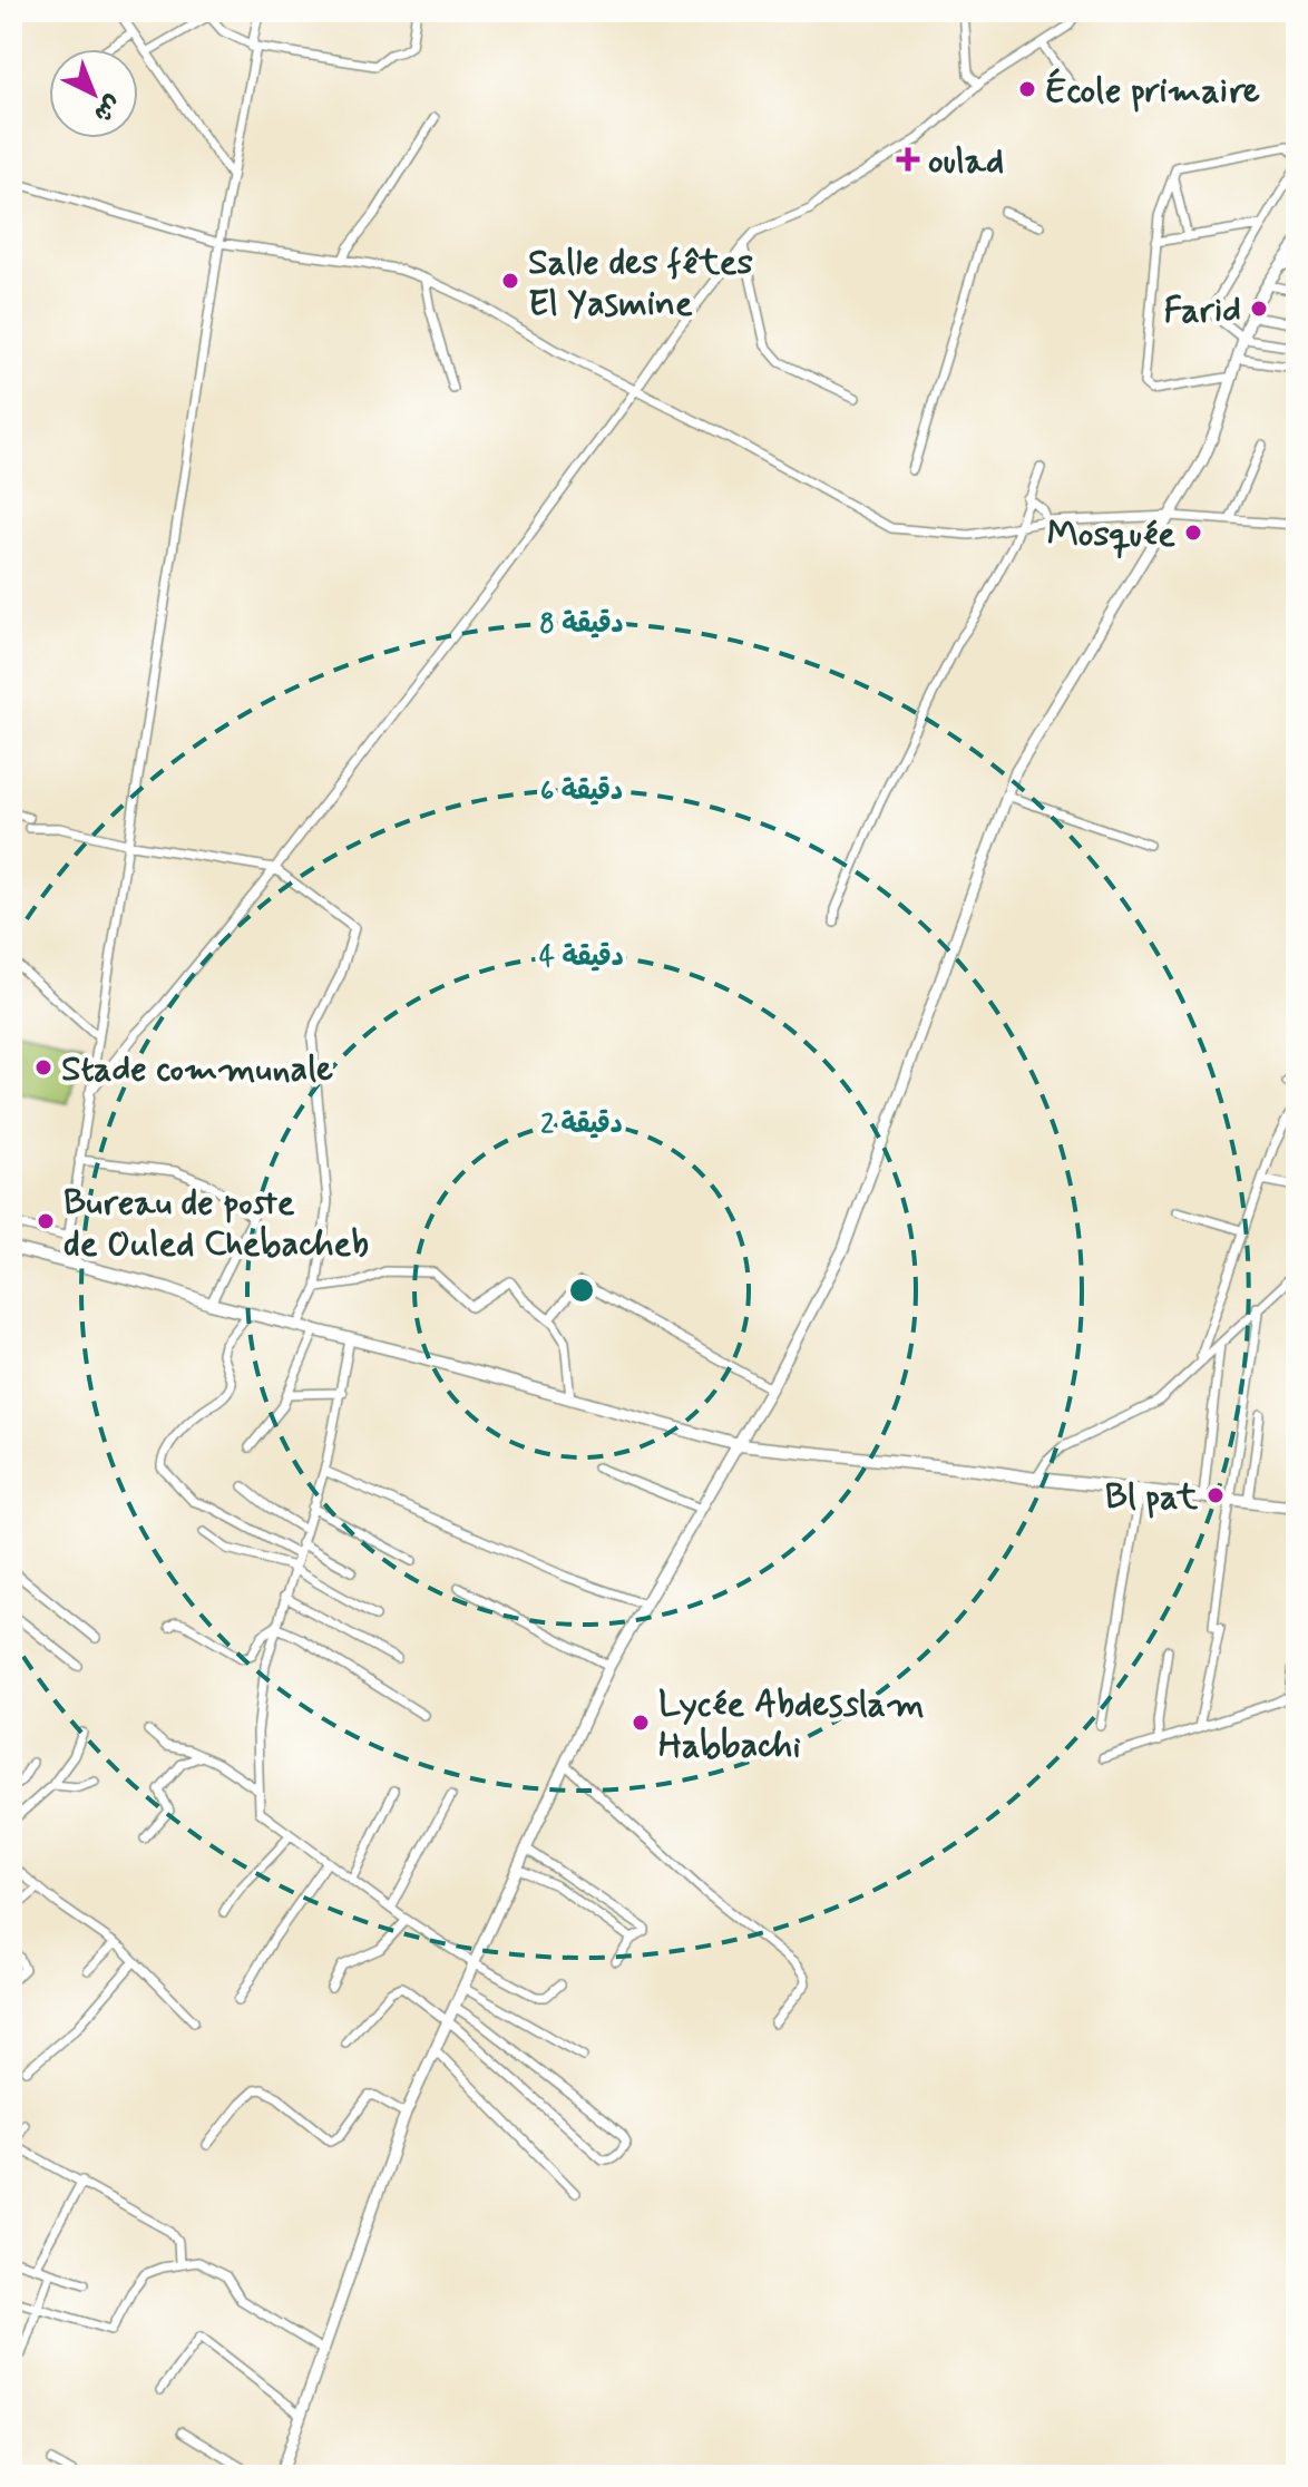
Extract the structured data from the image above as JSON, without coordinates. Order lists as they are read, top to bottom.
{
  "places": {
    "other": [
      "École primaire",
      "Salle des fêtes El Yasmine",
      "Farid",
      "Mosquée",
      "Stade communale",
      "Bureau de poste de Ouled Chebacheb",
      "Bl pat",
      "Lycée Abdesslam Habbachi"
    ],
    "health": ["oulad"]
  },
  "north": "bottom right",
  "rings": [
    "8 دقيقة",
    "6 دقيقة",
    "4 دقيقة",
    "2 دقيقة"
  ]
}
